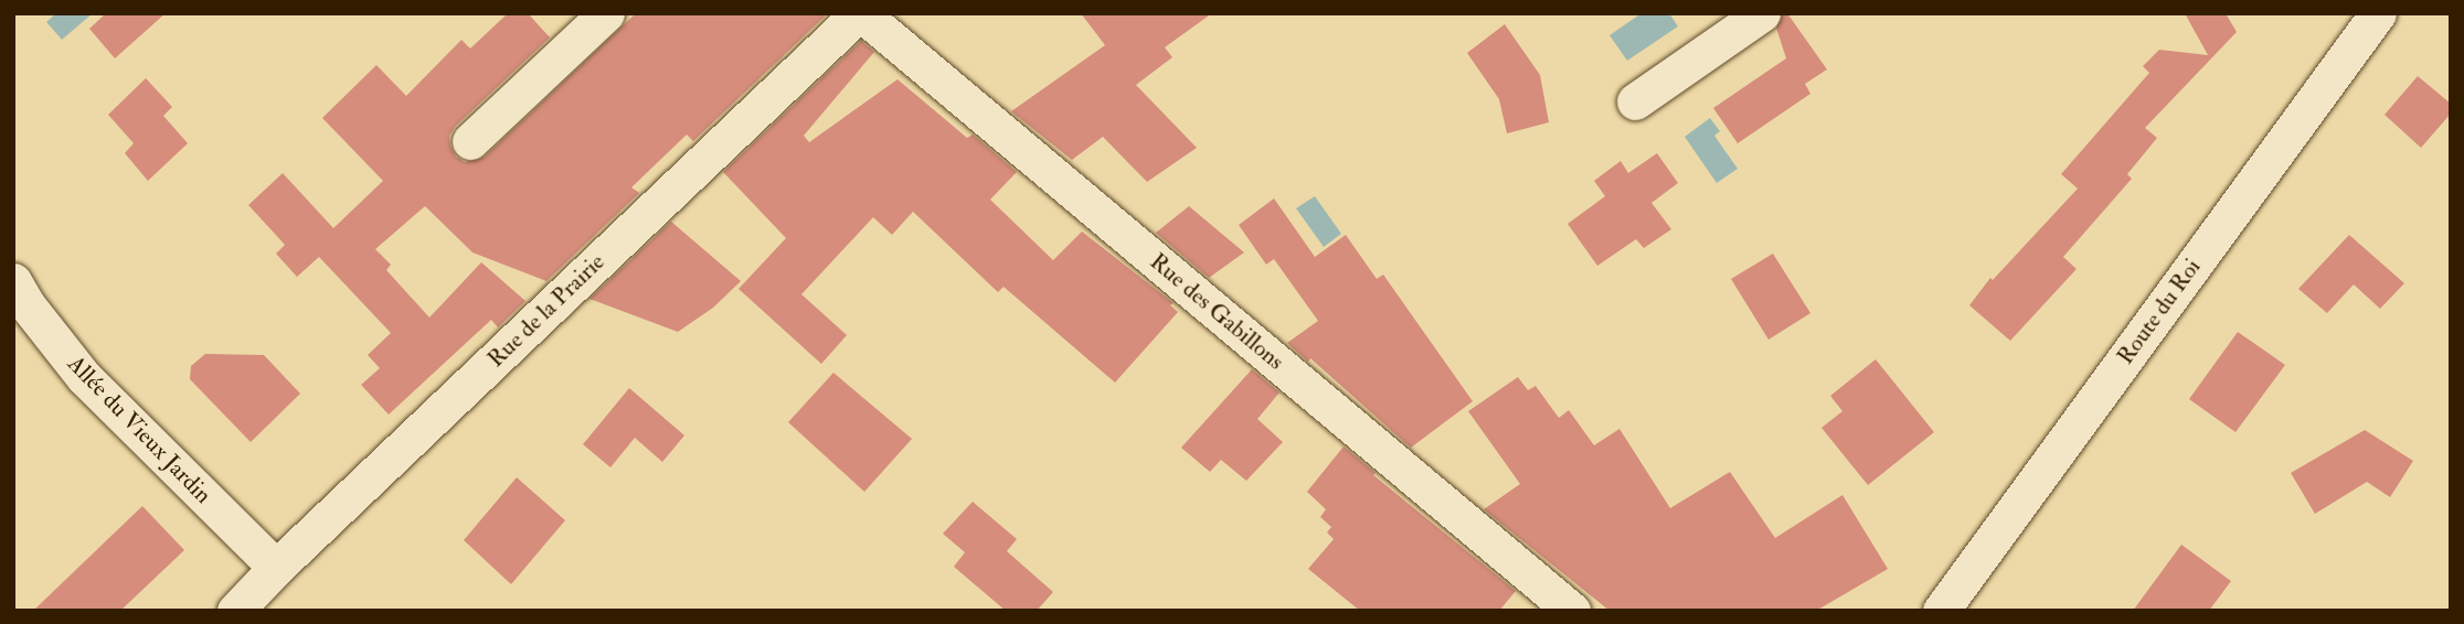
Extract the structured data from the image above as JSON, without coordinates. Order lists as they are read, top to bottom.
{
  "streets": {
    "street": [
      "Rue de la Prairie",
      "Rue des Gabillons",
      "Route du Roi",
      "Allée du Vieux Jardin"
    ]
  },
  "crossings": [
    ["Rue de la Prairie", "Rue des Gabillons"],
    ["Rue de la Prairie", "Allée du Vieux Jardin"]
  ]
}
